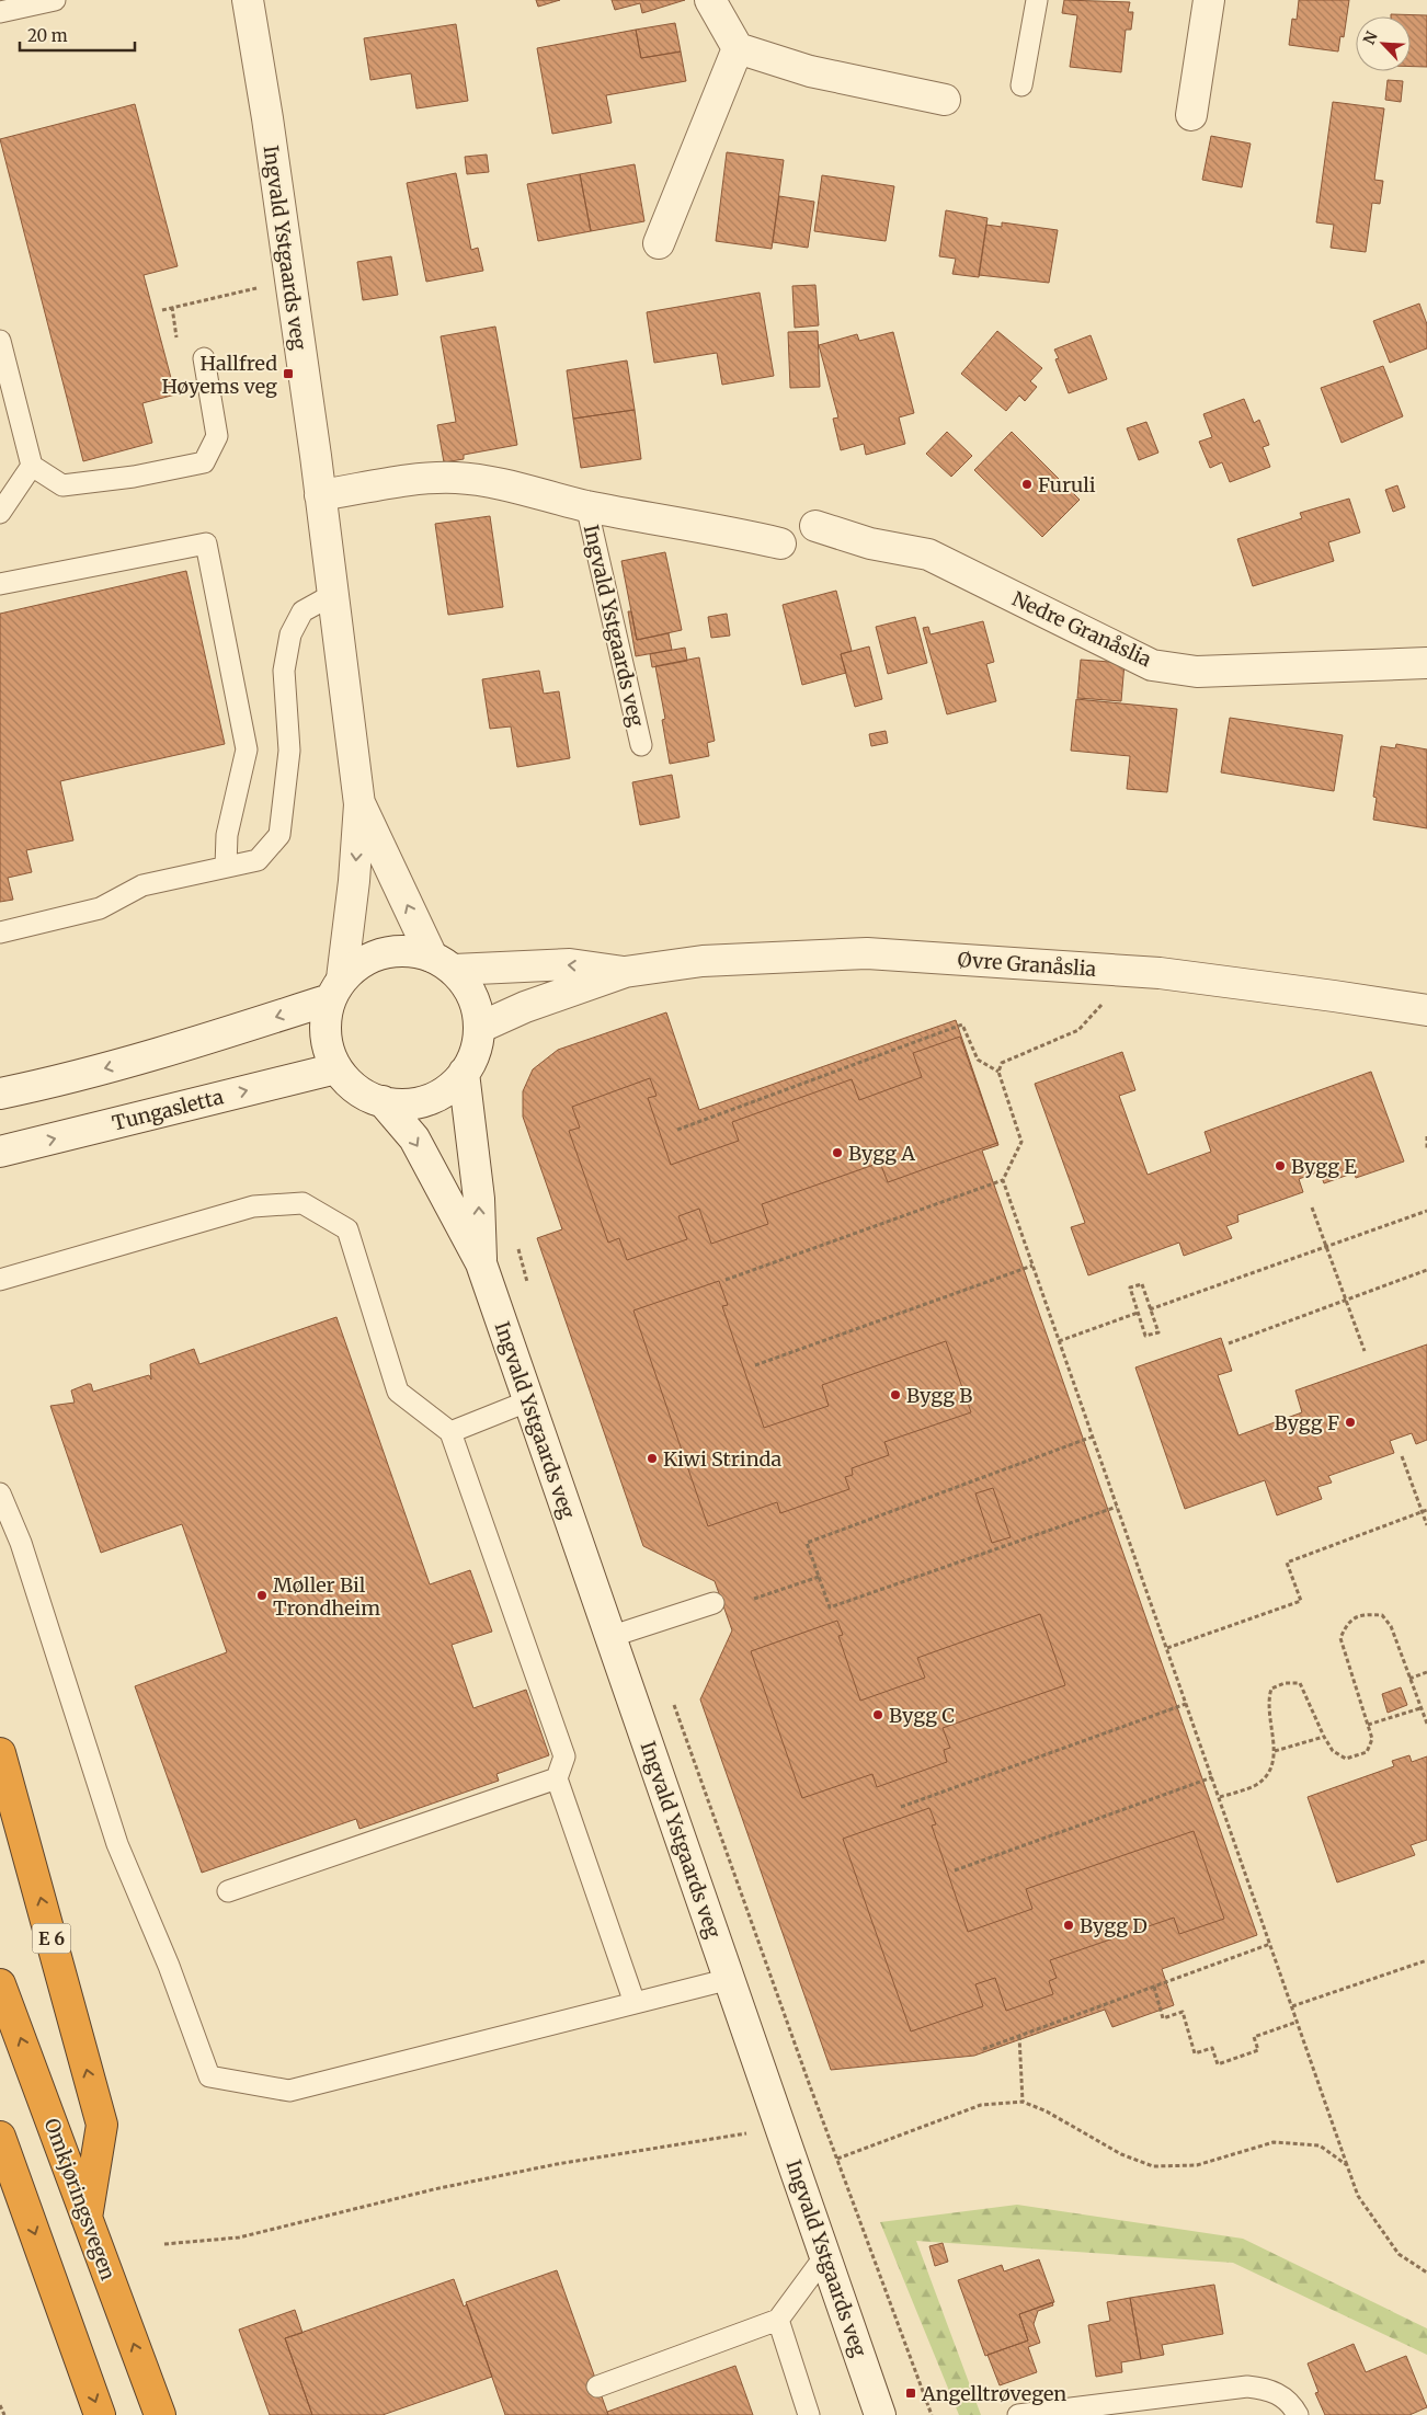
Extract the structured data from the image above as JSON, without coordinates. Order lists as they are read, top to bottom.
{
  "streets": {
    "highway": ["E 6", "Omkjøringsvegen"],
    "street": [
      "Ingvald Ystgaards veg",
      "Nedre Granåslia",
      "Øvre Granåslia",
      "Tungasletta"
    ]
  },
  "crossings": [
    ["Ingvald Ystgaards veg", "Øvre Granåslia"],
    ["Ingvald Ystgaards veg", "Tungasletta"],
    ["Øvre Granåslia", "Tungasletta"],
    ["E 6", "Omkjøringsvegen"]
  ],
  "places": {
    "transit": ["Hallfred Høyems veg", "Angelltrøvegen"],
    "other": [
      "Furuli",
      "Bygg A",
      "Bygg E",
      "Bygg B",
      "Bygg F",
      "Kiwi Strinda",
      "Møller Bil Trondheim",
      "Bygg C",
      "Bygg D"
    ]
  },
  "scale_bar": "20 m",
  "north": "top left"
}
